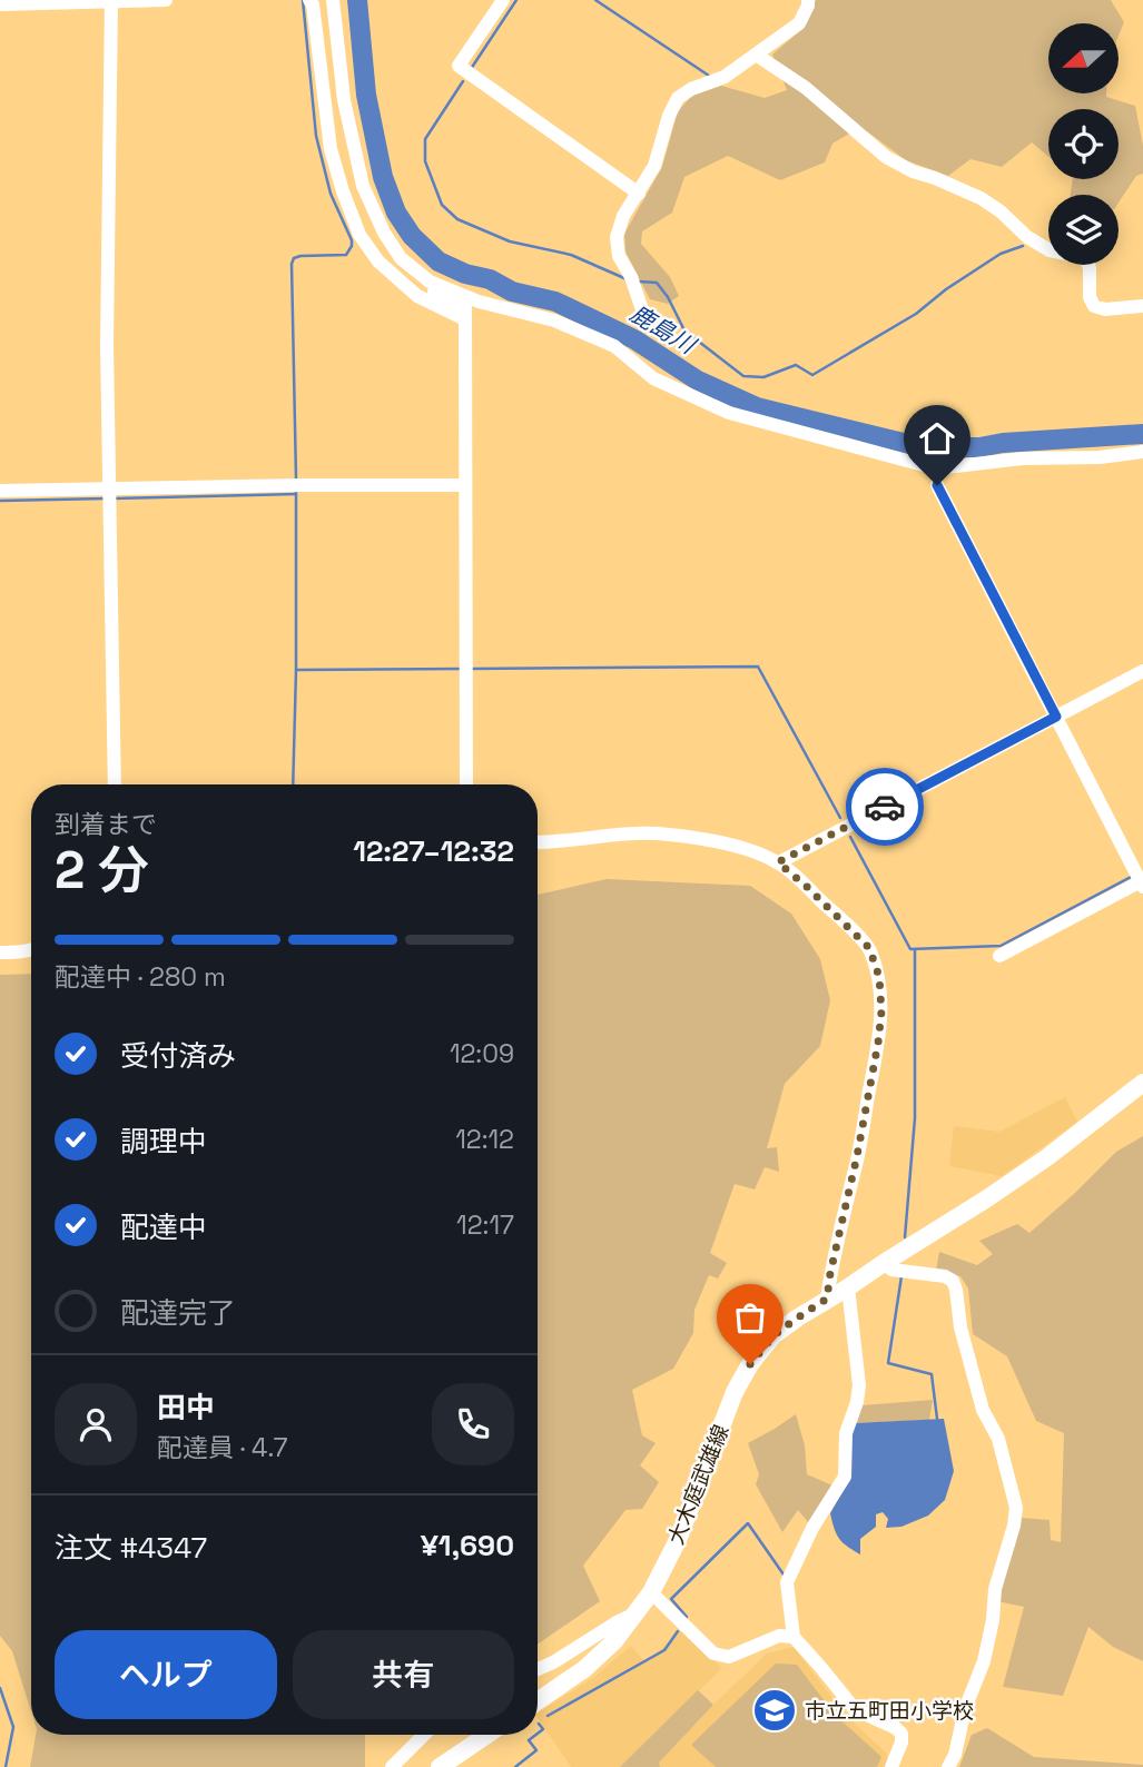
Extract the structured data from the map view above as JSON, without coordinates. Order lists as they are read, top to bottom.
{
  "streets": {
    "main road": ["大木庭武雄線"]
  },
  "water": ["鹿島川"],
  "places": {
    "school or university": ["市立五町田小学校"]
  },
  "north": "left",
  "page": {
    "heading": ["2 分", "到着まで", "12:27–12:32"],
    "panel": [
      "田中",
      "配達員 · 4.7",
      "注文 #4347",
      "¥1,690"
    ],
    "bar": "配達中 · 280 m",
    "list": [
      ["受付済み", "12:09"],
      ["調理中", "12:12"],
      ["配達中", "12:17"],
      "配達完了"
    ],
    "buttons": ["ヘルプ", "共有"]
  }
}
